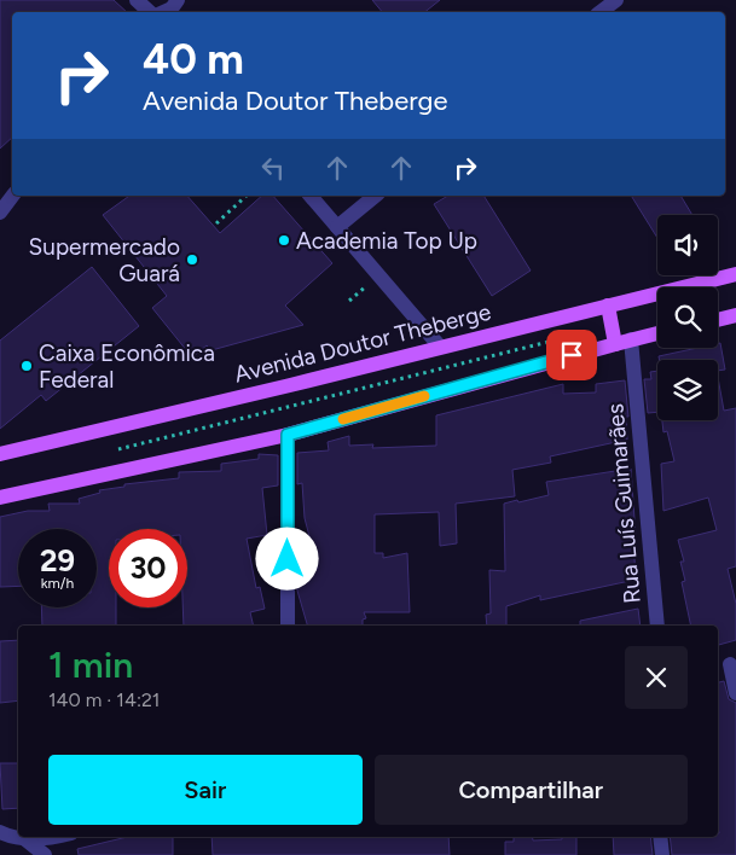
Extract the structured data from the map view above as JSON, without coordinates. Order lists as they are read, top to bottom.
{
  "streets": {
    "main road": ["Avenida Doutor Theberge"],
    "street": ["Rua Luís Guimarães"]
  },
  "places": ["Academia Top Up", "Supermercado Guará", "Caixa Econômica Federal"],
  "page": {
    "turn": ["40 m", "Avenida Doutor Theberge"],
    "speed": "29 km/h",
    "limit": "30",
    "heading": ["1 min", "140 m · 14:21"],
    "buttons": ["Sair", "Compartilhar"]
  }
}
